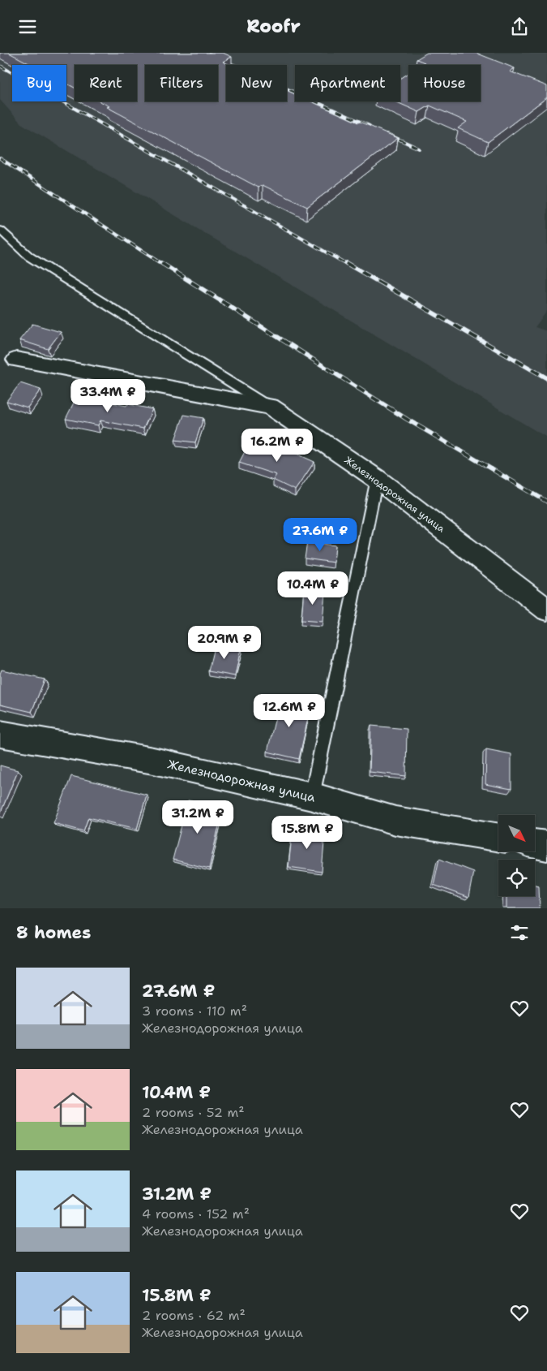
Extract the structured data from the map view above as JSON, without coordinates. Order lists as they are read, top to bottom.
{
  "streets": {
    "street": ["Железнодорожная улица"]
  },
  "north": "bottom right",
  "page": {
    "header": "Roofr",
    "chip": [
      "Buy",
      "Rent",
      "Filters",
      "New",
      "Apartment",
      "House"
    ],
    "price": [
      "33.4M ₽",
      "16.2M ₽",
      "27.6M ₽",
      "10.4M ₽",
      "20.9M ₽",
      "12.6M ₽",
      "31.2M ₽",
      "15.8M ₽"
    ],
    "heading": "8 homes",
    "list": [
      {
        "name": "27.6M ₽",
        "note": "3 rooms · 110 m² · Железнодорожная улица"
      },
      {
        "name": "10.4M ₽",
        "note": "2 rooms · 52 m² · Железнодорожная улица"
      },
      {
        "name": "31.2M ₽",
        "note": "4 rooms · 152 m² · Железнодорожная улица"
      },
      {
        "name": "15.8M ₽",
        "note": "2 rooms · 62 m² · Железнодорожная улица"
      }
    ]
  }
}
